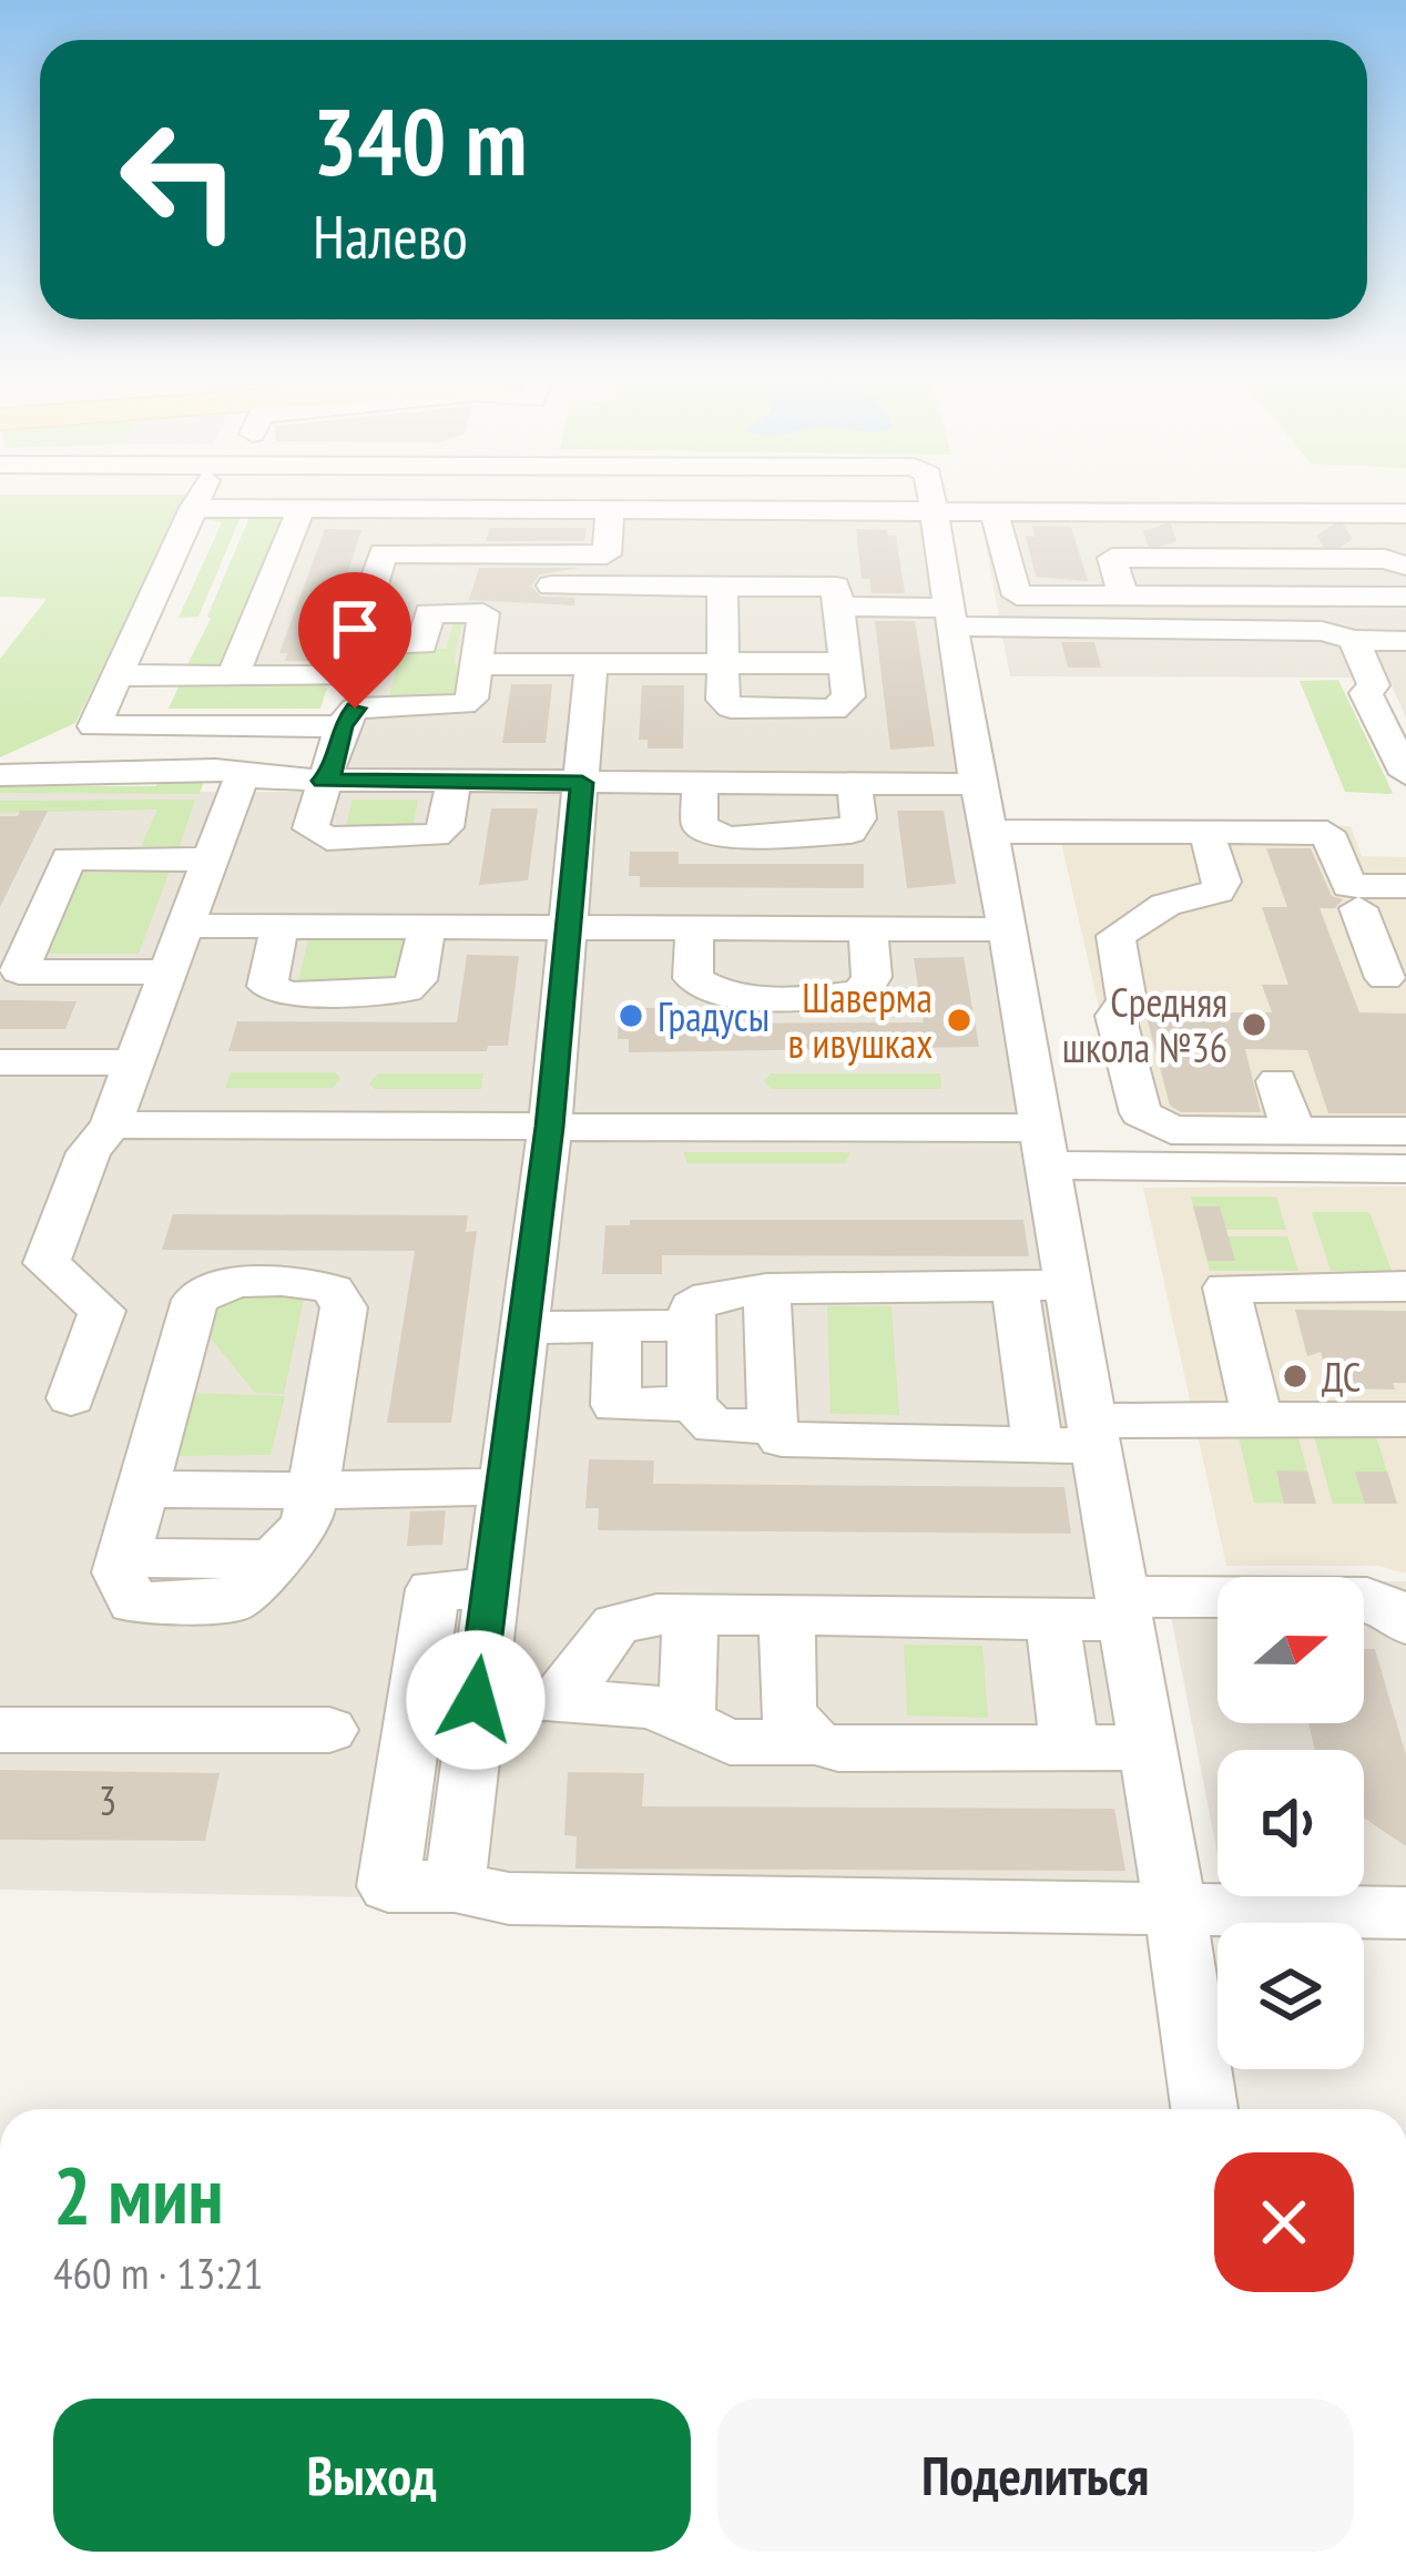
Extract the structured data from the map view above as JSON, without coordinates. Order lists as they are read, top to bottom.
{
  "places": [
    "Градусы",
    "Шаверма в ивушках",
    "Средняя школа №36",
    "ДС"
  ],
  "house_numbers": ["3"],
  "north": "right",
  "page": {
    "turn": ["340 m", "Налево"],
    "heading": ["2 мин", "460 m · 13:21"],
    "buttons": ["Выход", "Поделиться"]
  }
}
